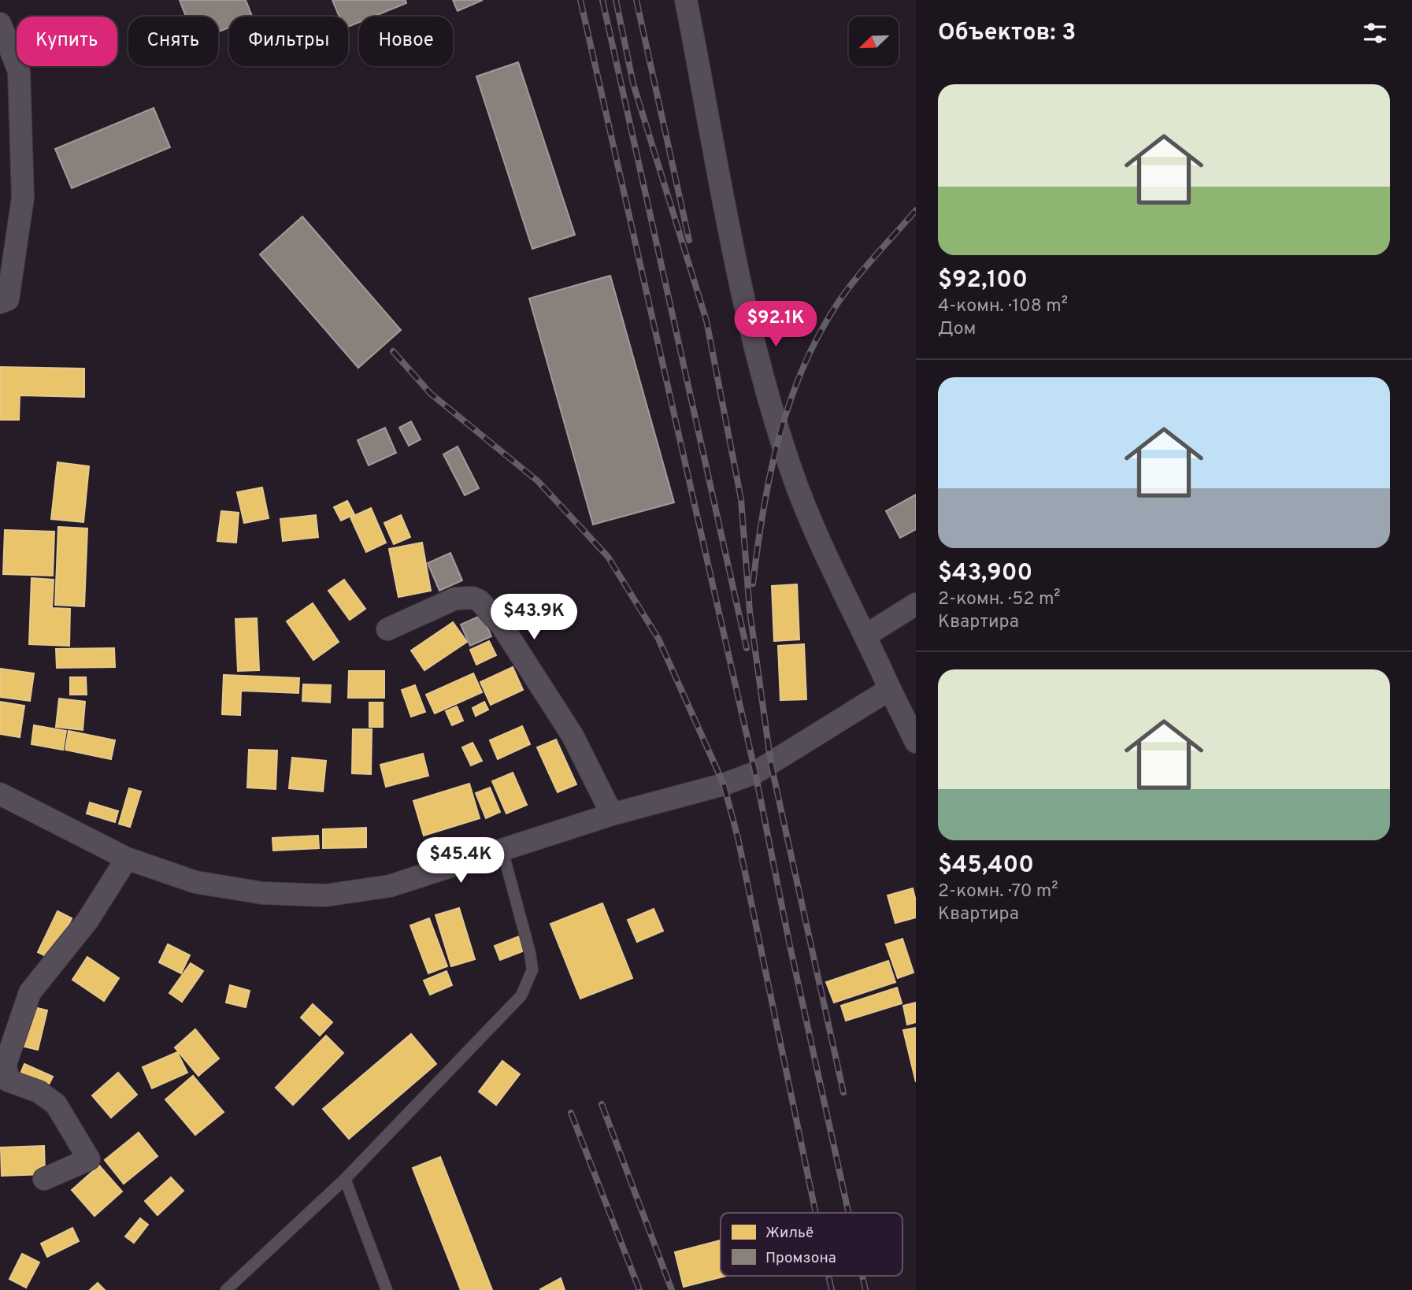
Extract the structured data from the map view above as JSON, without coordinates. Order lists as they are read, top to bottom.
{
  "legend": ["Жильё", "Промзона"],
  "north": "bottom left",
  "page": {
    "heading": "Объектов: 3",
    "chip": [
      "Купить",
      "Снять",
      "Фильтры",
      "Новое"
    ],
    "list": [
      {
        "name": "$92,100",
        "note": "4-комн. · 108 m² · Дом"
      },
      {
        "name": "$43,900",
        "note": "2-комн. · 52 m² · Квартира"
      },
      {
        "name": "$45,400",
        "note": "2-комн. · 70 m² · Квартира"
      }
    ],
    "price": ["$92.1K", "$43.9K", "$45.4K"]
  }
}
